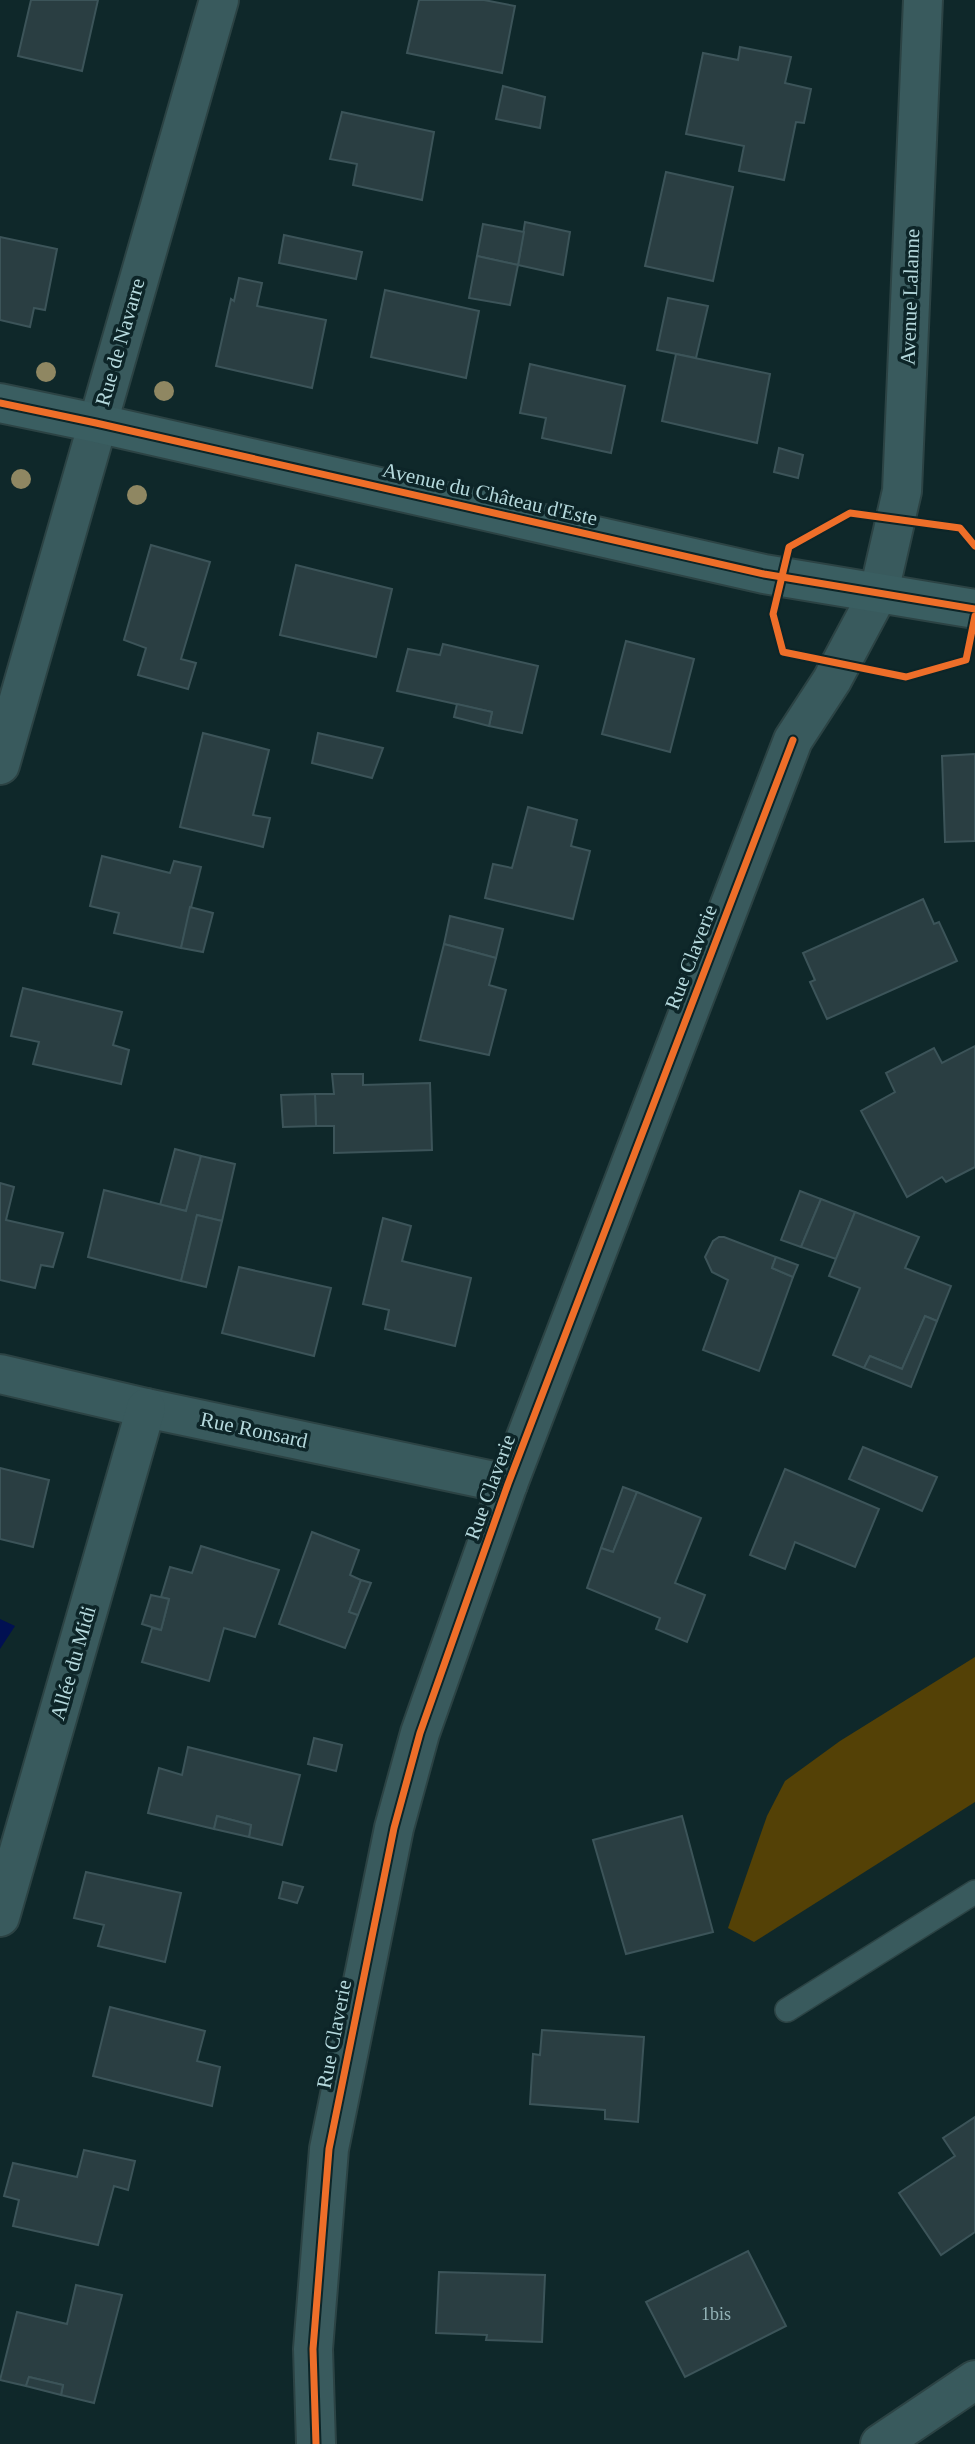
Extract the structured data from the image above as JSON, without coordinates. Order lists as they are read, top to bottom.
{
  "streets": {
    "street": [
      "Avenue Lalanne",
      "Rue de Navarre",
      "Avenue du Château d'Este",
      "Rue Claverie",
      "Rue Ronsard",
      "Allée du Midi"
    ]
  },
  "crossings": [
    ["Avenue Lalanne", "Avenue du Château d'Este"],
    ["Avenue Lalanne", "Rue Claverie"],
    ["Rue de Navarre", "Avenue du Château d'Este"],
    ["Avenue du Château d'Este", "Rue Claverie"],
    ["Rue Claverie", "Rue Ronsard"],
    ["Rue Ronsard", "Allée du Midi"]
  ],
  "house_numbers": ["1bis"]
}
